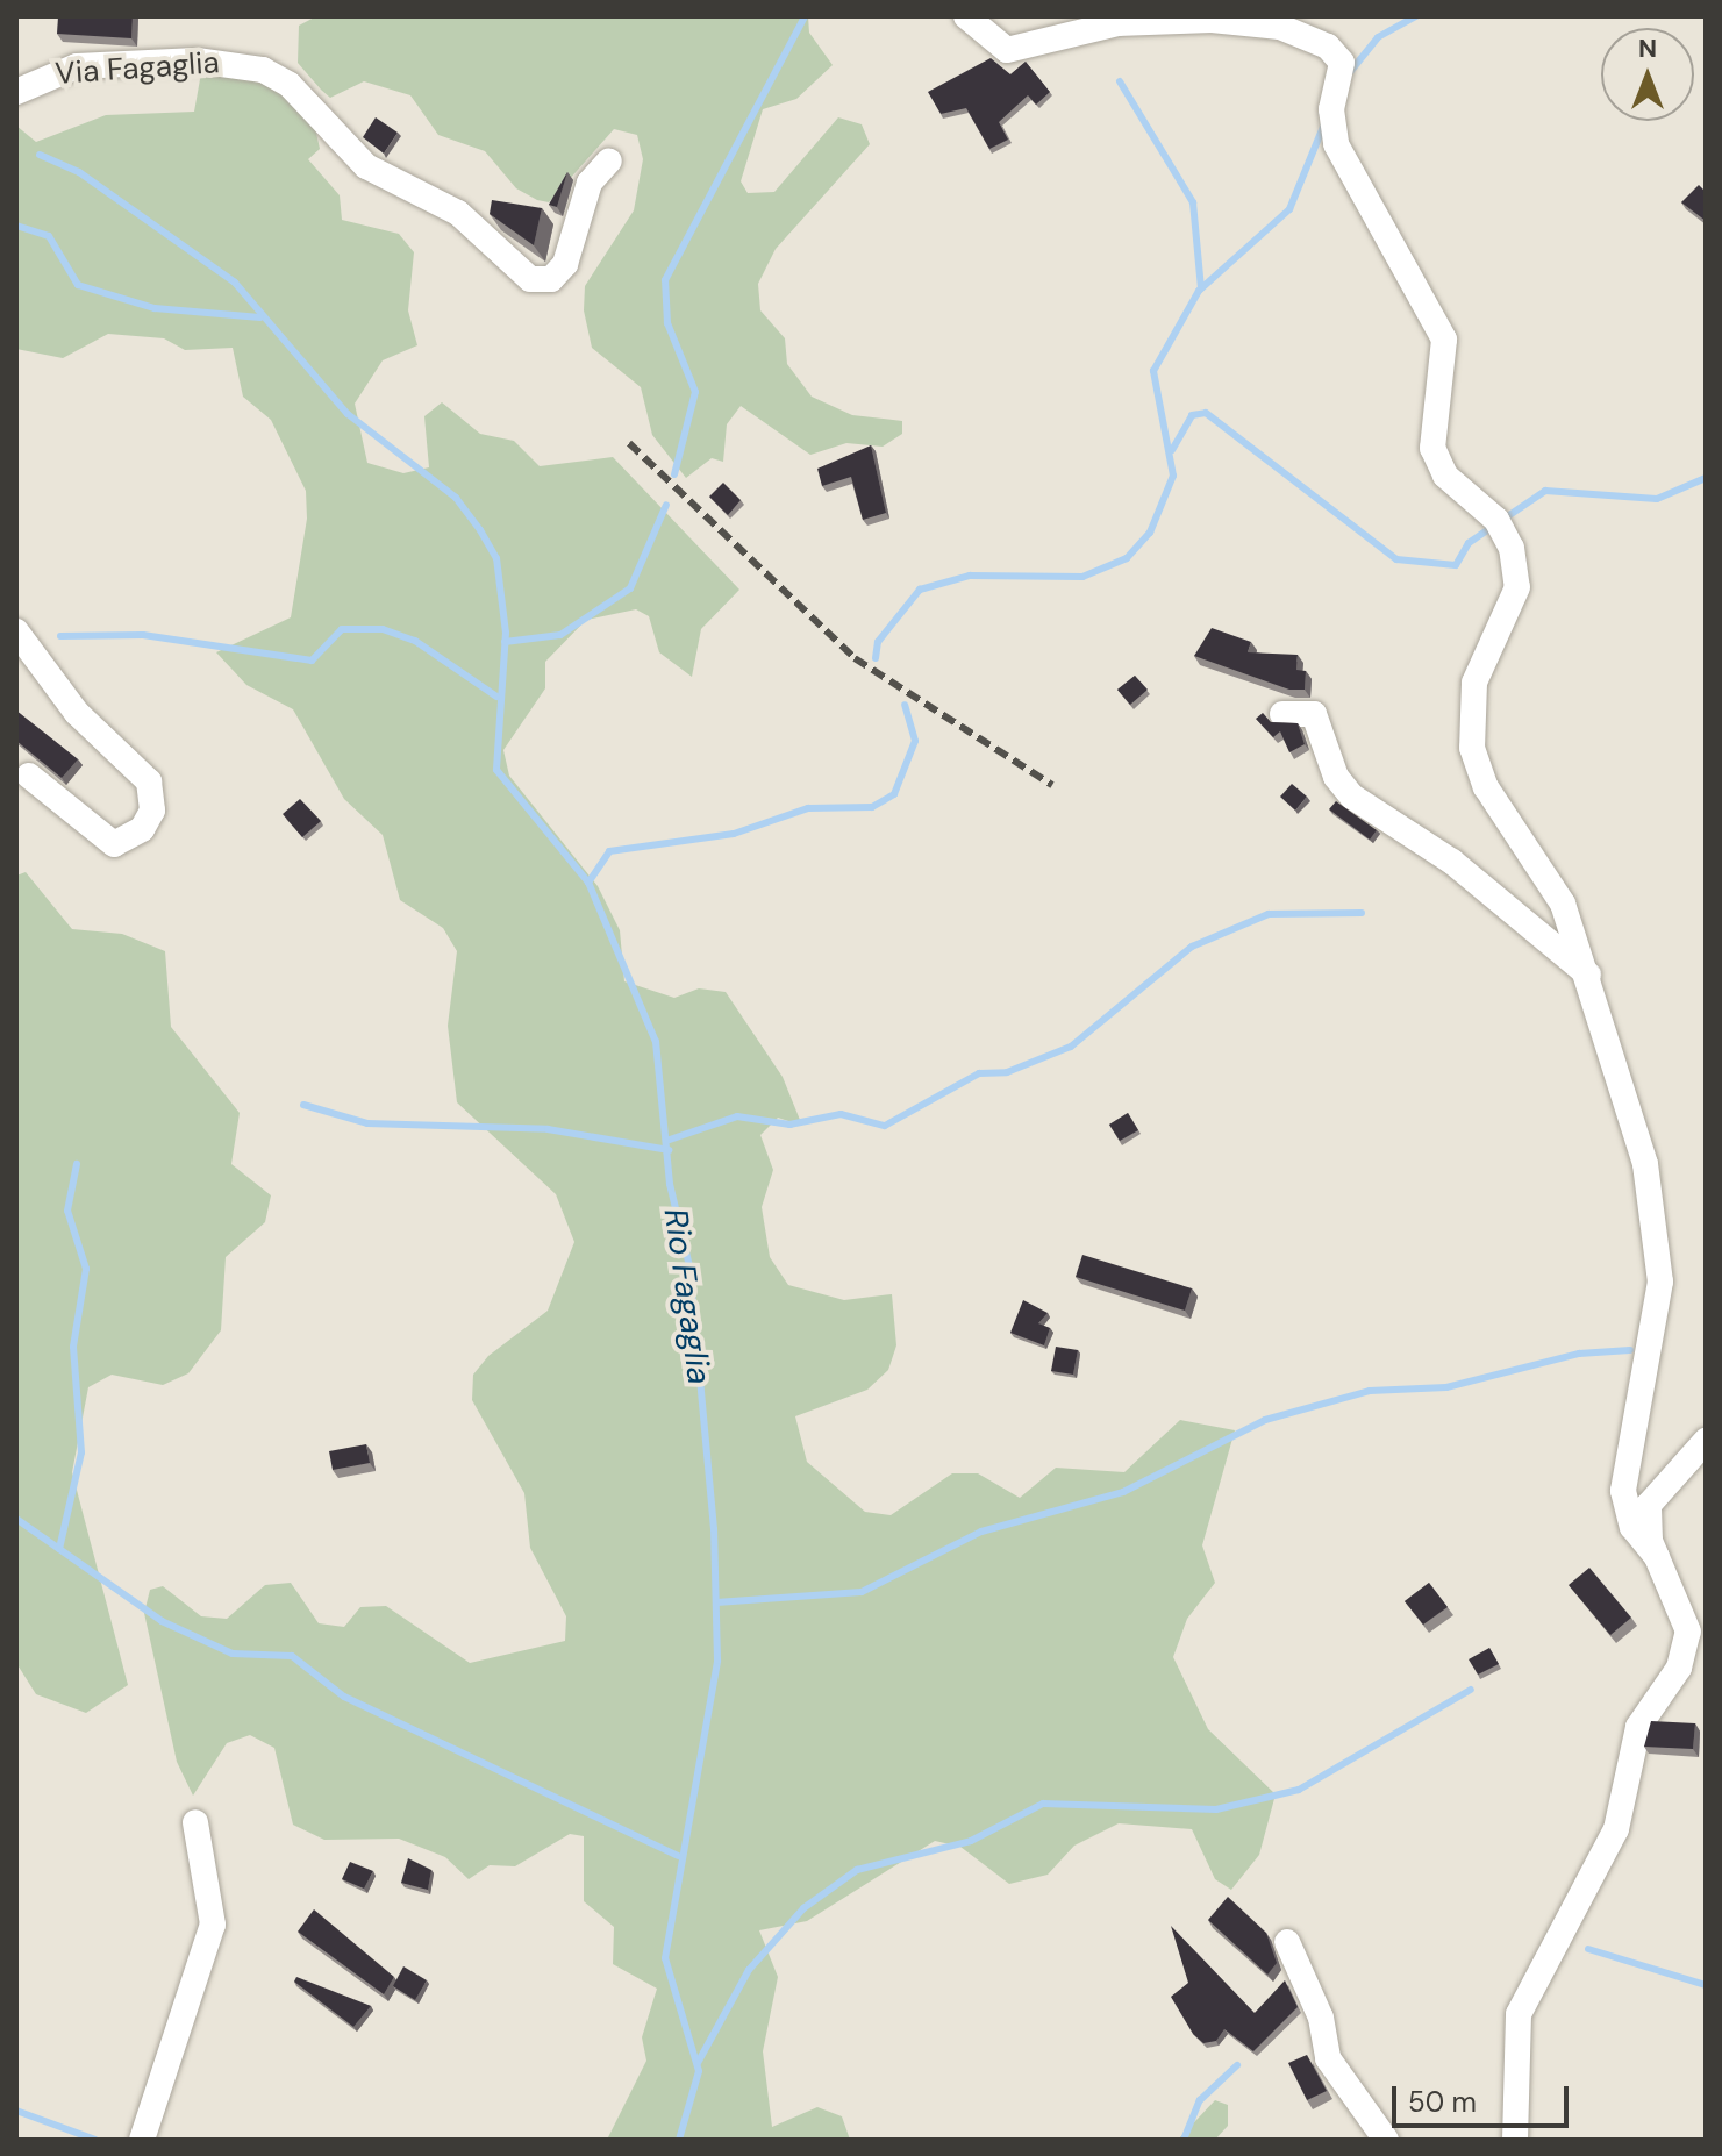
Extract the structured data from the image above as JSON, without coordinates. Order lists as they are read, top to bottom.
{
  "streets": {
    "street": ["Via Fagaglia"]
  },
  "water": ["Rio Fagaglia"],
  "scale_bar": "50 m",
  "north": "top"
}
